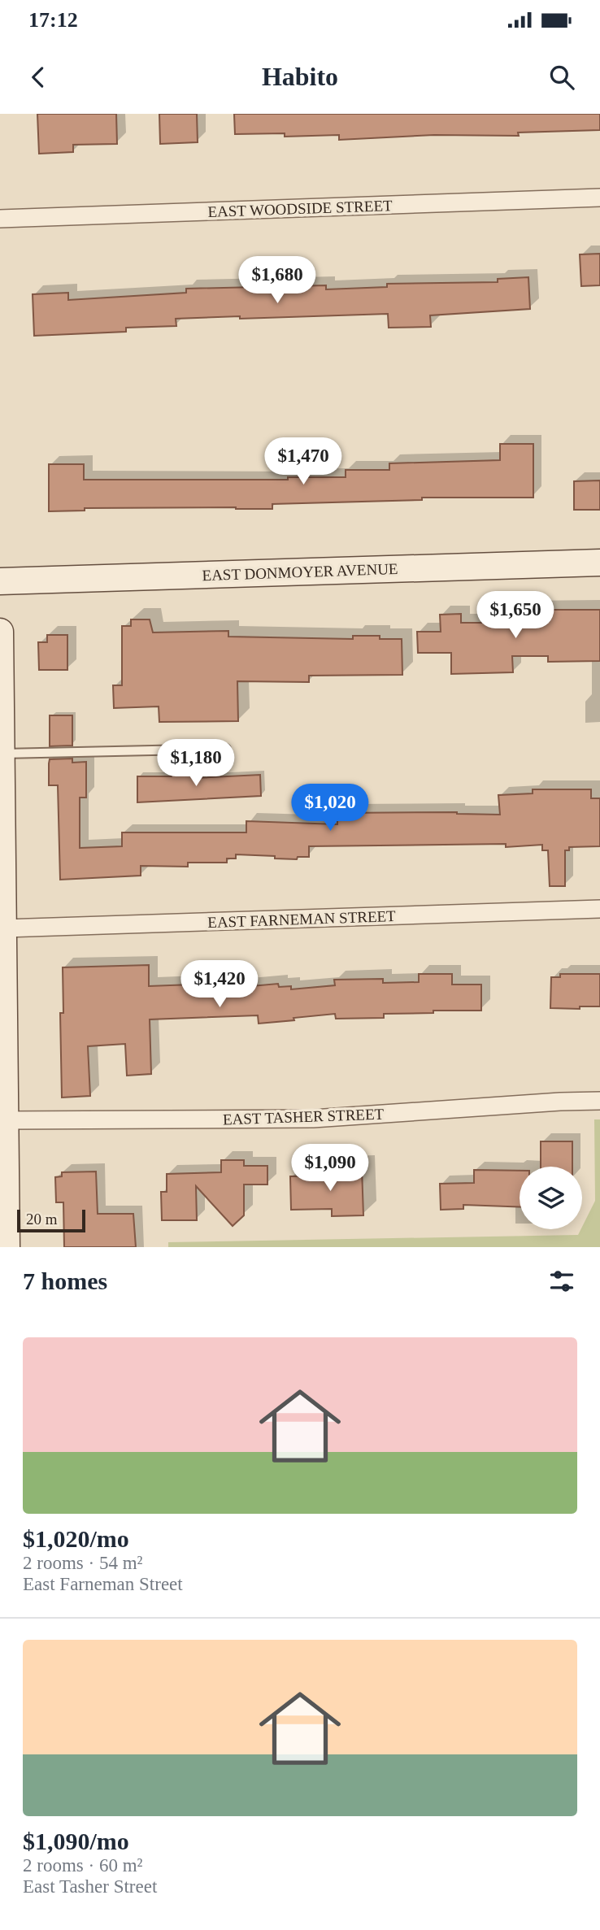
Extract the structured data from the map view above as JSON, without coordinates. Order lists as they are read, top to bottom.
{
  "streets": {
    "street": [
      "EAST WOODSIDE STREET",
      "EAST DONMOYER AVENUE",
      "EAST FARNEMAN STREET",
      "EAST TASHER STREET"
    ]
  },
  "scale_bar": "20 m",
  "page": {
    "status": "17:12",
    "header": "Habito",
    "price": [
      "$1,680",
      "$1,470",
      "$1,650",
      "$1,180",
      "$1,020",
      "$1,420",
      "$1,090"
    ],
    "scale": "20 m",
    "heading": "7 homes",
    "list": [
      {
        "name": "$1,020/mo",
        "note": "2 rooms · 54 m² · East Farneman Street"
      },
      {
        "name": "$1,090/mo",
        "note": "2 rooms · 60 m² · East Tasher Street"
      }
    ]
  }
}
